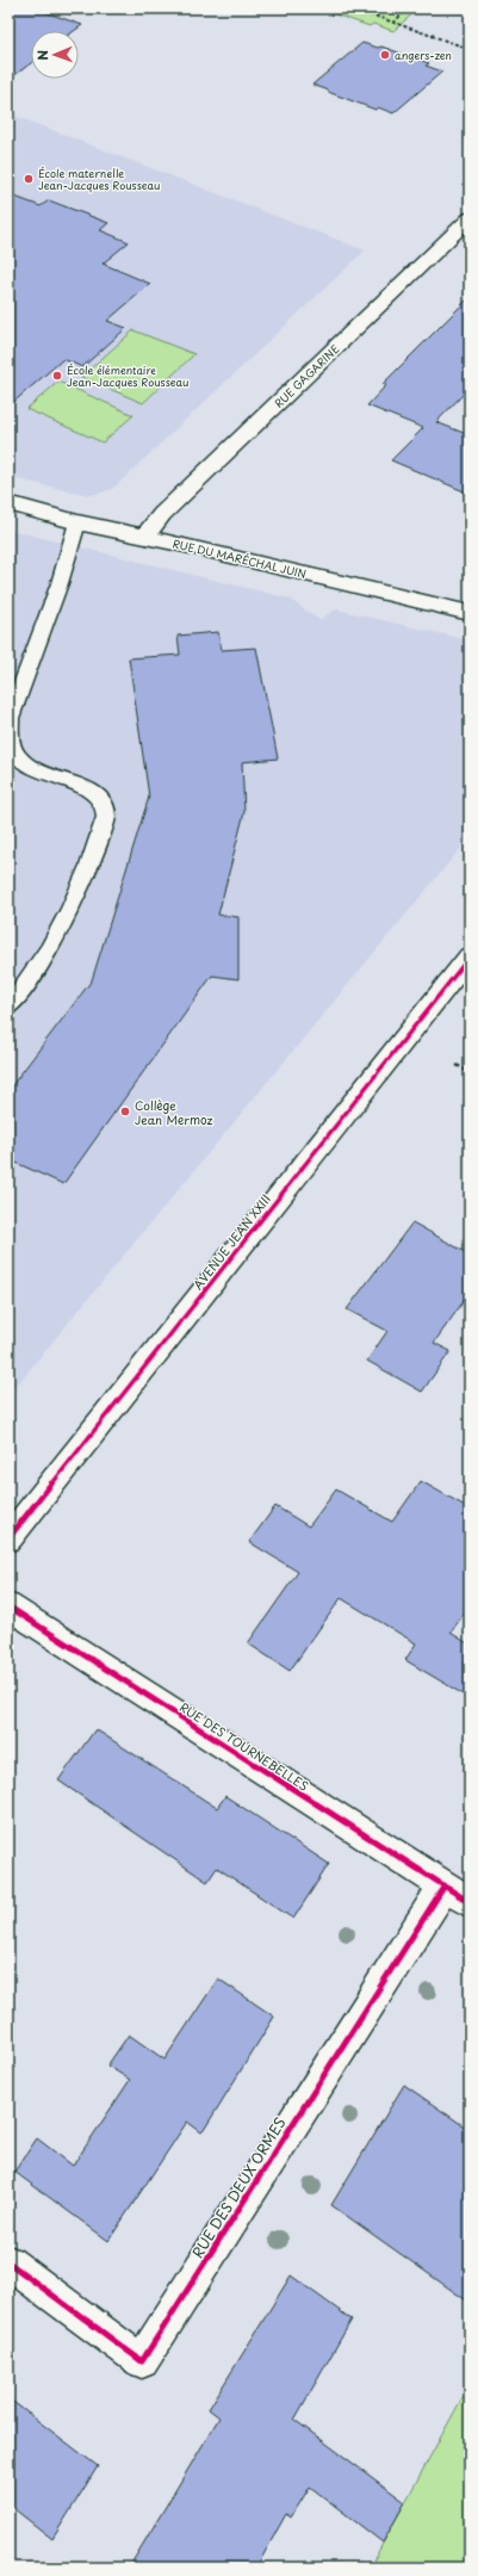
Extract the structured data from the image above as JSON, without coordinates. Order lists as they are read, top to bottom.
{
  "streets": {
    "street": [
      "RUE GAGARINE",
      "RUE DU MARÉCHAL JUIN",
      "AVENUE JEAN XXIII",
      "RUE DES TOURNEBELLES",
      "RUE DES DEUX ORMES"
    ]
  },
  "crossings": [
    ["RUE GAGARINE", "RUE DU MARÉCHAL JUIN"],
    ["RUE DES TOURNEBELLES", "RUE DES DEUX ORMES"]
  ],
  "places": [
    "angers-zen",
    "École maternelle Jean-Jacques Rousseau",
    "École élémentaire Jean-Jacques Rousseau",
    "Collège Jean Mermoz"
  ],
  "north": "left"
}
